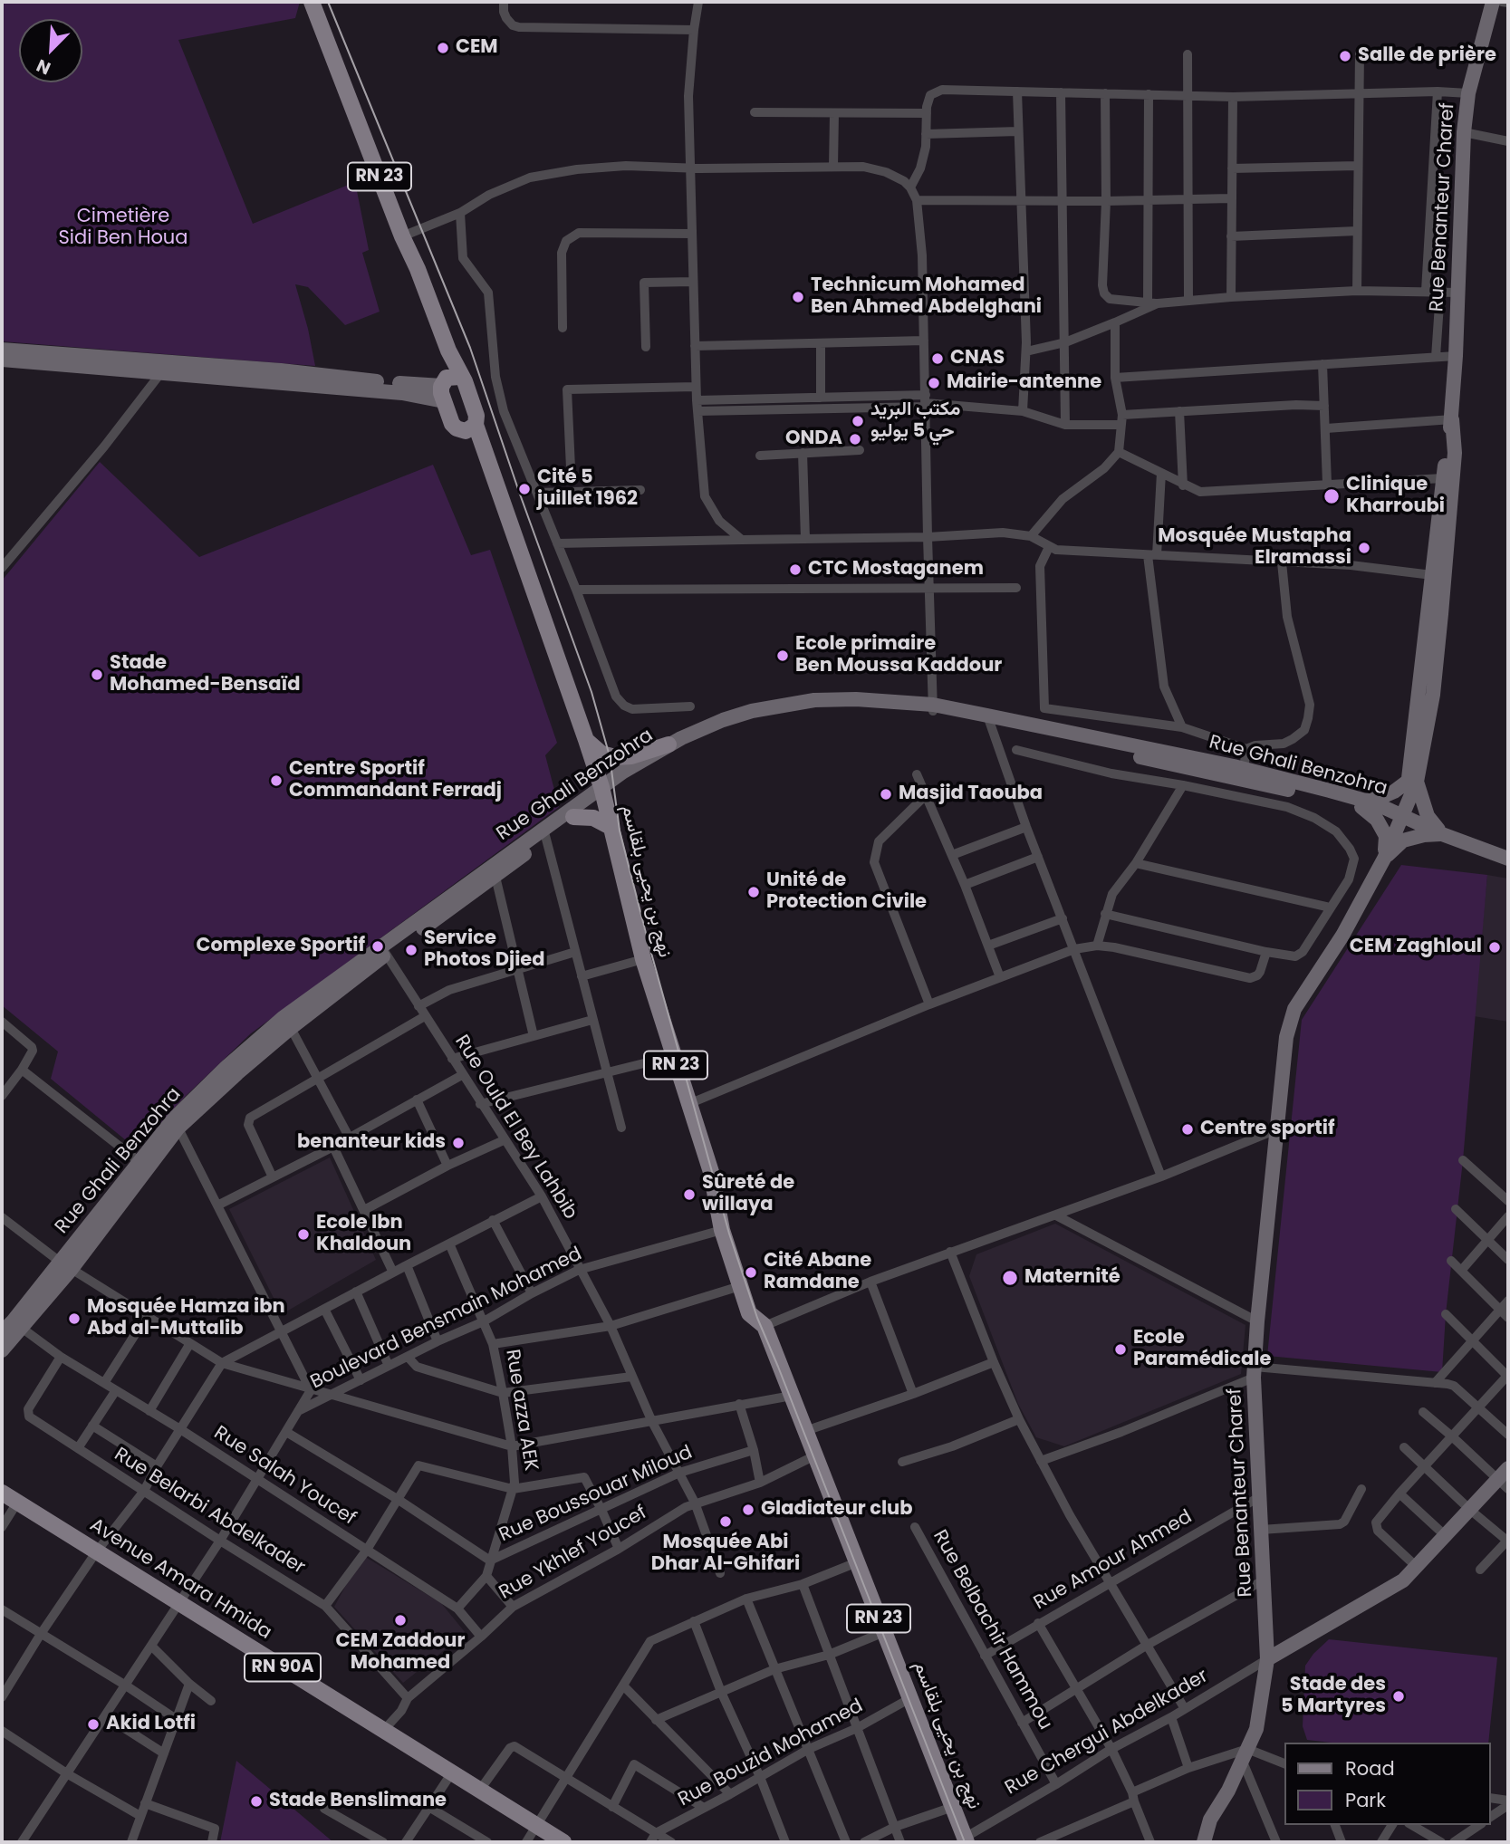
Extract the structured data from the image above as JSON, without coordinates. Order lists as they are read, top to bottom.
{
  "streets": {
    "main road": [
      "RN 23",
      "Rue Benanteur Charef",
      "Rue Ghali Benzohra",
      "نهج بن يحيى بلقاسم",
      "Avenue Amara Hmida",
      "RN 90A"
    ],
    "street": [
      "Rue Ould El Bey Lahbib",
      "Boulevard Bensmain Mohamed",
      "Rue azza AEK",
      "Rue Salah Youcef",
      "Rue Boussouar Miloud",
      "Rue Belarbi Abdelkader",
      "Rue Ykhlef Youcef",
      "Rue Amour Ahmed",
      "Rue Belbachir Hammou",
      "Rue Chergui Abdelkader",
      "Rue Bouzid Mohamed"
    ]
  },
  "crossings": [
    ["Rue Benanteur Charef", "Rue Ghali Benzohra"],
    ["Rue Benanteur Charef", "Rue Amour Ahmed"],
    ["Rue Benanteur Charef", "Rue Chergui Abdelkader"],
    ["Rue Ghali Benzohra", "نهج بن يحيى بلقاسم"],
    ["Rue Ghali Benzohra", "Rue Ould El Bey Lahbib"],
    ["Rue Ghali Benzohra", "Boulevard Bensmain Mohamed"],
    ["Rue Ghali Benzohra", "Rue Salah Youcef"],
    ["نهج بن يحيى بلقاسم", "Boulevard Bensmain Mohamed"],
    ["نهج بن يحيى بلقاسم", "Rue Ykhlef Youcef"],
    ["نهج بن يحيى بلقاسم", "Rue Chergui Abdelkader"],
    ["نهج بن يحيى بلقاسم", "Rue Bouzid Mohamed"],
    ["Rue Ould El Bey Lahbib", "Boulevard Bensmain Mohamed"],
    ["Rue Ould El Bey Lahbib", "Rue Boussouar Miloud"],
    ["Rue Ould El Bey Lahbib", "Rue Ykhlef Youcef"],
    ["Boulevard Bensmain Mohamed", "Rue azza AEK"],
    ["Boulevard Bensmain Mohamed", "Rue Salah Youcef"],
    ["Boulevard Bensmain Mohamed", "Rue Belarbi Abdelkader"],
    ["Boulevard Bensmain Mohamed", "Avenue Amara Hmida"],
    ["Rue azza AEK", "Rue Boussouar Miloud"],
    ["Rue Salah Youcef", "Rue Belarbi Abdelkader"],
    ["Rue Salah Youcef", "Rue Ykhlef Youcef"],
    ["Rue Belarbi Abdelkader", "Rue Ykhlef Youcef"],
    ["Rue Ykhlef Youcef", "Avenue Amara Hmida"],
    ["Rue Amour Ahmed", "Rue Belbachir Hammou"],
    ["Rue Belbachir Hammou", "Rue Chergui Abdelkader"]
  ],
  "parks": ["Cimetière Sidi Ben Houa"],
  "places": [
    "CEM",
    "Salle de prière",
    "Technicum Mohamed Ben Ahmed Abdelghani",
    "CNAS",
    "Mairie-antenne",
    "مكتب البريد حي 5 يوليو",
    "ONDA",
    "Cité 5 juillet 1962",
    "Clinique Kharroubi",
    "Mosquée Mustapha Elramassi",
    "CTC Mostaganem",
    "Ecole primaire Ben Moussa Kaddour",
    "Stade Mohamed-Bensaïd",
    "Centre Sportif Commandant Ferradj",
    "Masjid Taouba",
    "Unité de Protection Civile",
    "Complexe Sportif",
    "CEM Zaghloul",
    "Service Photos Djied",
    "Centre sportif",
    "benanteur kids",
    "Sûreté de willaya",
    "Ecole Ibn Khaldoun",
    "Cité Abane Ramdane",
    "Maternité",
    "Mosquée Hamza ibn Abd al-Muttalib",
    "Ecole Paramédicale",
    "Gladiateur club",
    "Mosquée Abi Dhar Al-Ghifari",
    "CEM Zaddour Mohamed",
    "Stade des 5 Martyres",
    "Akid Lotfi",
    "Stade Benslimane"
  ],
  "legend": ["Road", "Park"],
  "north": "bottom left"
}
